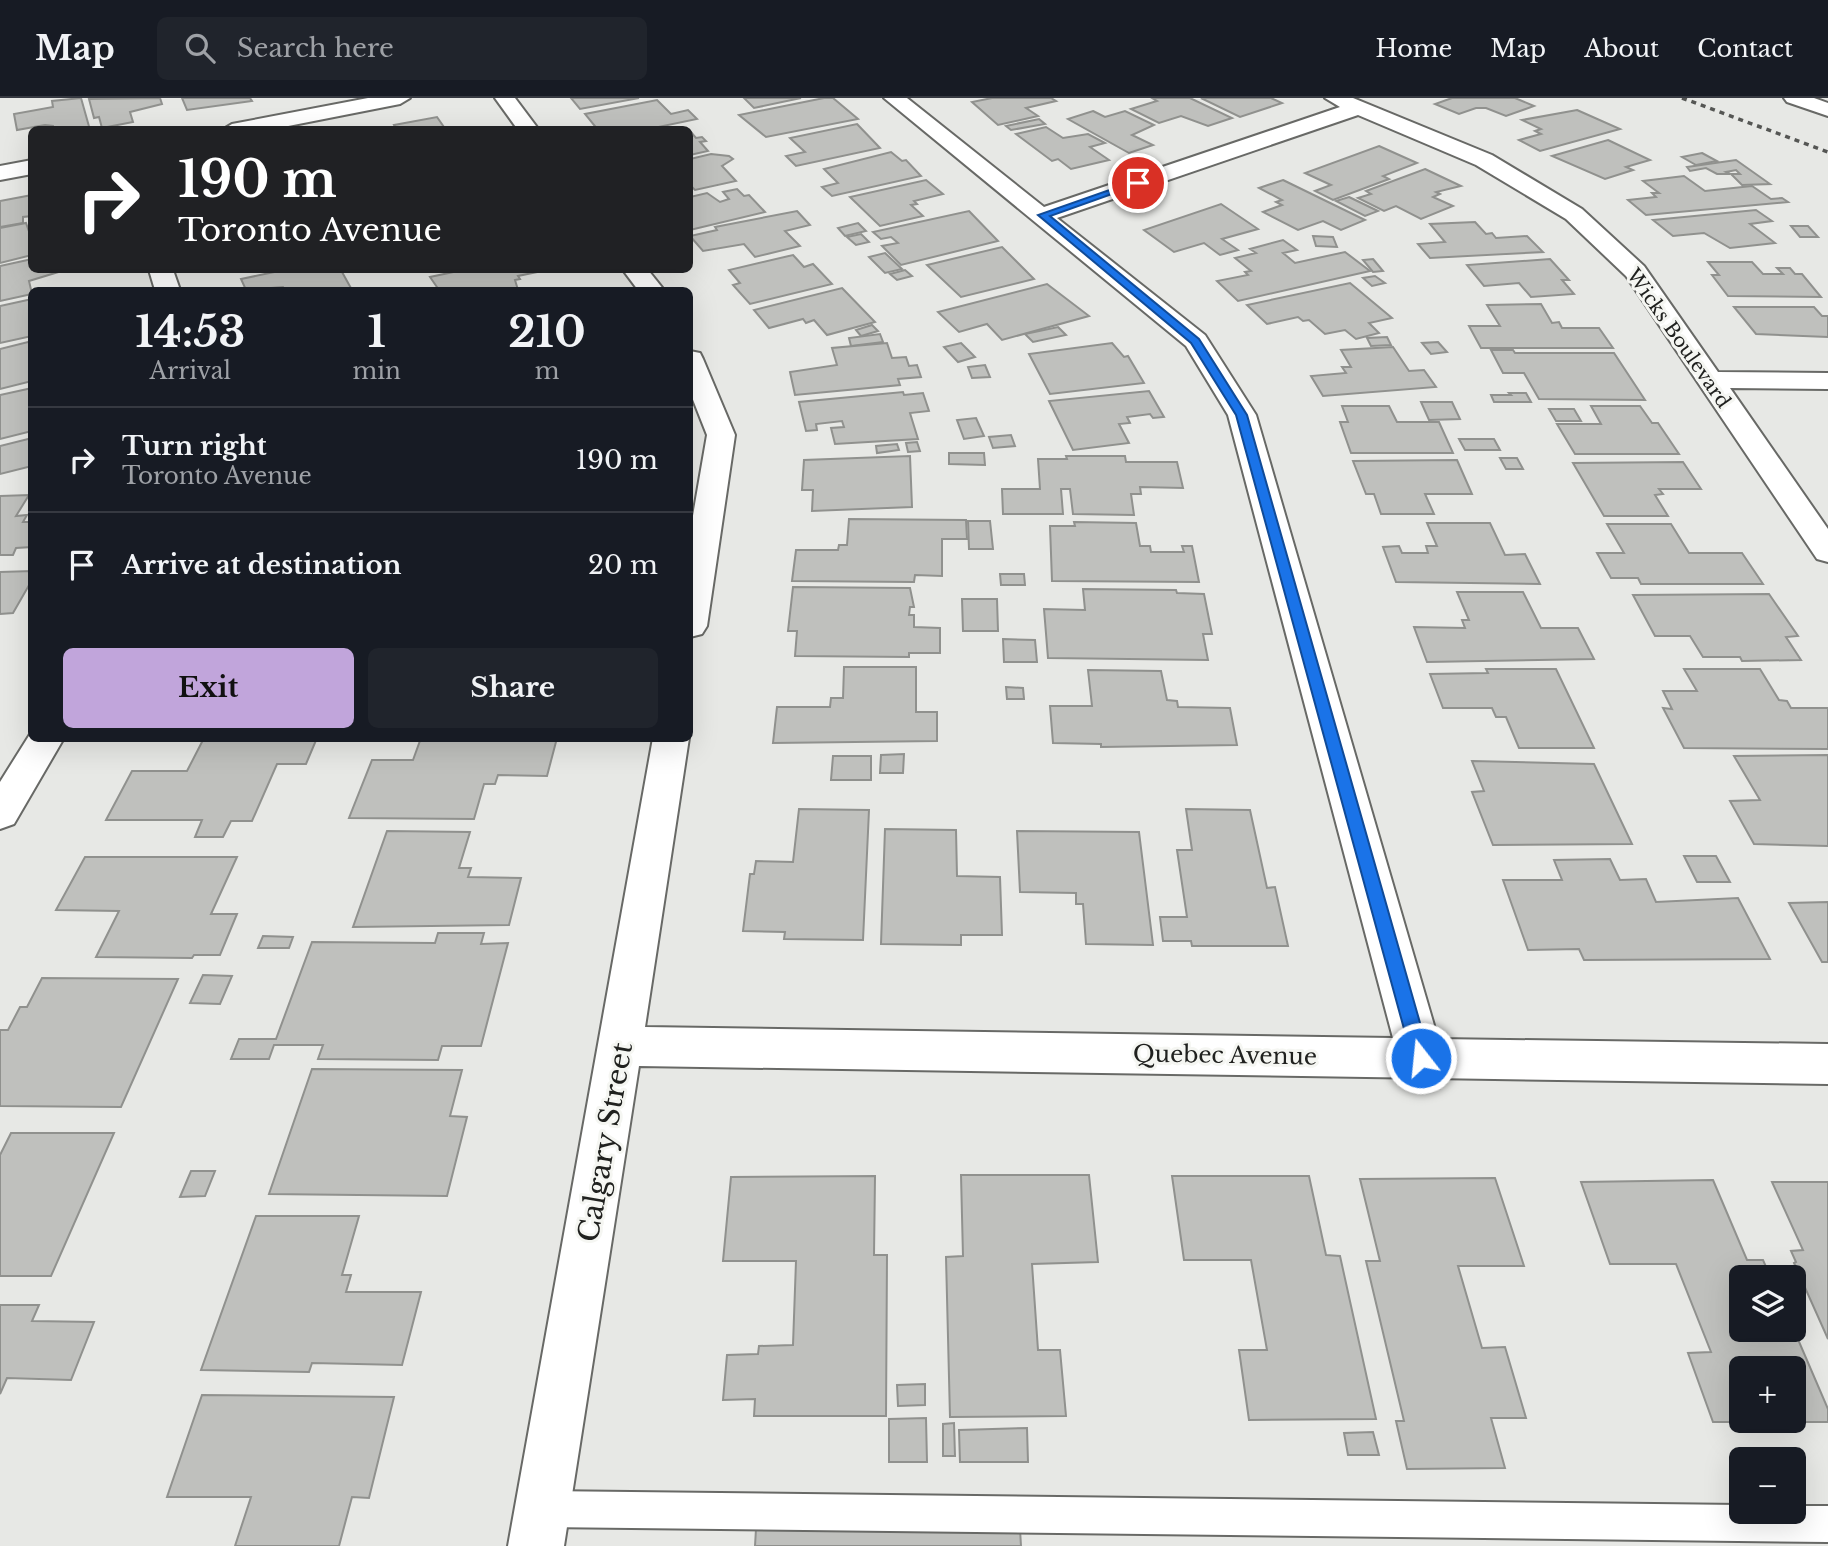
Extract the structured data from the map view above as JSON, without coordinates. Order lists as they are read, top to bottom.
{
  "streets": {
    "street": ["Wicks Boulevard", "Quebec Avenue", "Calgary Street"]
  },
  "crossings": [
    ["Quebec Avenue", "Calgary Street"]
  ],
  "page": {
    "header": "Map",
    "search": "Search here",
    "nav": [
      "Home",
      "Map",
      "About",
      "Contact"
    ],
    "turn": ["190 m", "Toronto Avenue"],
    "eta": [
      "14:53",
      "Arrival",
      "1",
      "min",
      "210",
      "m"
    ],
    "list": [
      {
        "name": "Turn right",
        "note": "Toronto Avenue",
        "value": "190 m"
      },
      {
        "name": "Arrive at destination",
        "value": "20 m"
      }
    ],
    "buttons": ["Exit", "Share"],
    "map_buttons": ["+", "−"]
  }
}
